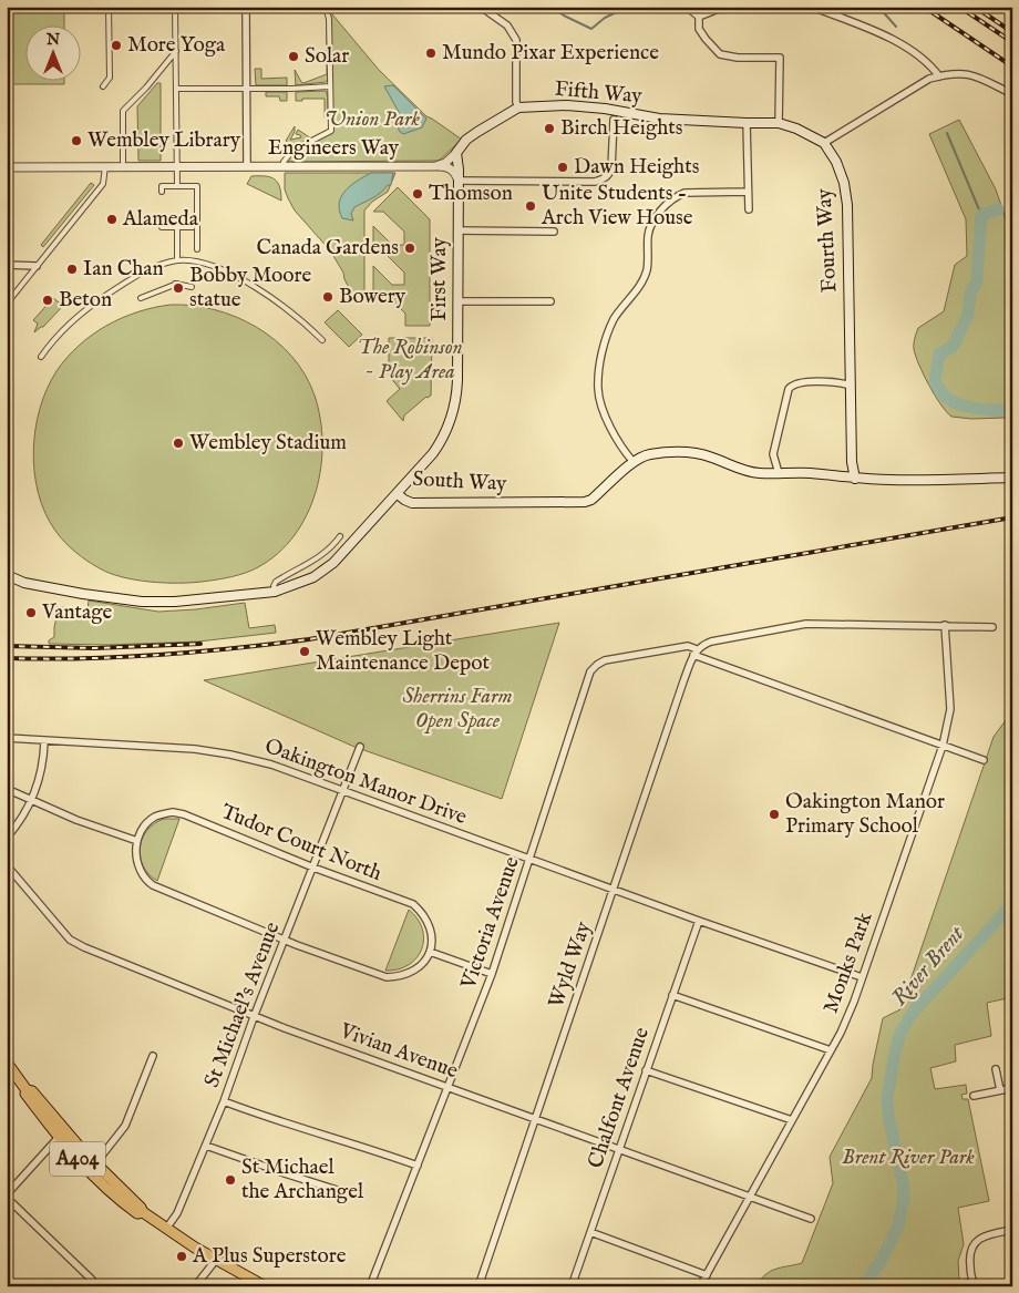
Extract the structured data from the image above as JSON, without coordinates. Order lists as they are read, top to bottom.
{
  "streets": {
    "main road": [
      "Fifth Way",
      "Fourth Way",
      "First Way",
      "South Way",
      "A404"
    ],
    "street": [
      "Engineers Way",
      "Oakington Manor Drive",
      "Tudor Court North",
      "Victoria Avenue",
      "Monks Park",
      "Wyld Way",
      "St Michael's Avenue",
      "Vivian Avenue",
      "Chalfont Avenue"
    ]
  },
  "crossings": [
    ["Fourth Way", "South Way"],
    ["First Way", "South Way"],
    ["Oakington Manor Drive", "Victoria Avenue"],
    ["Oakington Manor Drive", "Monks Park"],
    ["Oakington Manor Drive", "Wyld Way"],
    ["Oakington Manor Drive", "St Michael's Avenue"],
    ["Oakington Manor Drive", "Chalfont Avenue"],
    ["Tudor Court North", "St Michael's Avenue"],
    ["Victoria Avenue", "Wyld Way"],
    ["Victoria Avenue", "Vivian Avenue"],
    ["Monks Park", "Vivian Avenue"],
    ["Wyld Way", "Vivian Avenue"],
    ["St Michael's Avenue", "Vivian Avenue"],
    ["St Michael's Avenue", "A404"],
    ["Vivian Avenue", "Chalfont Avenue"]
  ],
  "water": ["River Brent"],
  "parks": [
    "Union Park",
    "The Robinson - Play Area",
    "Sherrins Farm Open Space",
    "Brent River Park"
  ],
  "places": [
    "More Yoga",
    "Mundo Pixar Experience",
    "Solar",
    "Birch Heights",
    "Wembley Library",
    "Dawn Heights",
    "Thomson",
    "Unite Students - Arch View House",
    "Alameda",
    "Canada Gardens",
    "Ian Chan",
    "Bobby Moore statue",
    "Bowery",
    "Beton",
    "Wembley Stadium",
    "Vantage",
    "Wembley Light Maintenance Depot",
    "Oakington Manor Primary School",
    "St Michael the Archangel",
    "A Plus Superstore"
  ],
  "north": "top"
}
